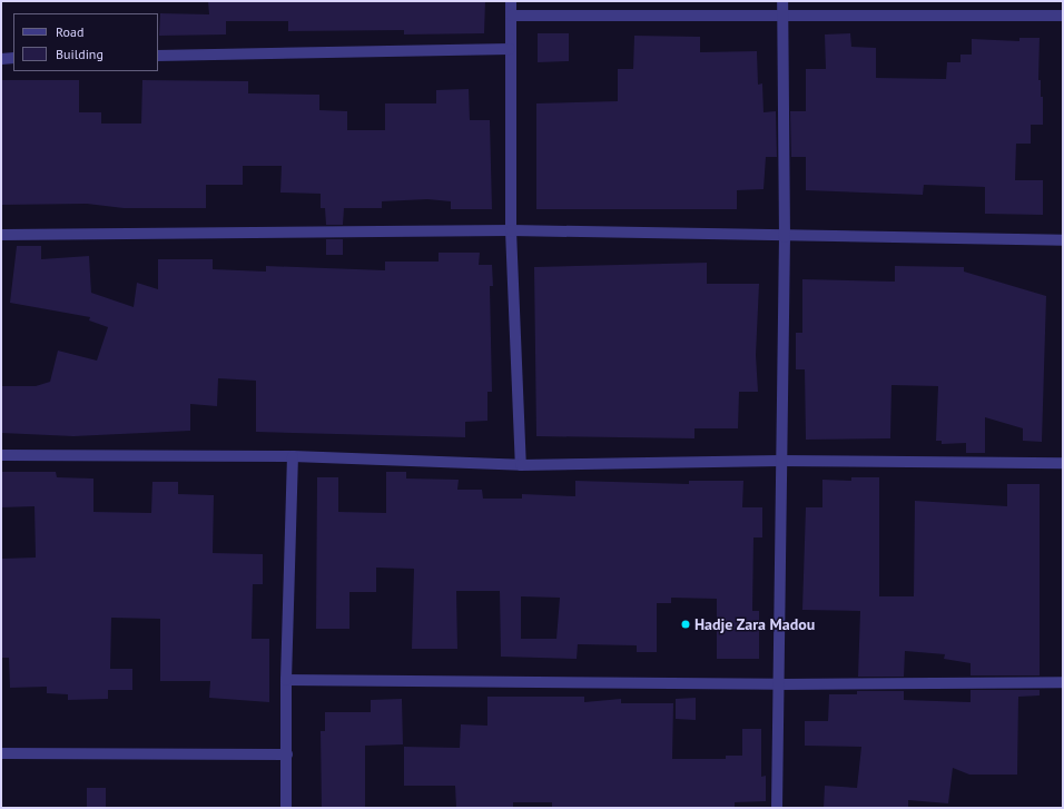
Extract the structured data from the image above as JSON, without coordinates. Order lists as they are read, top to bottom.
{
  "places": ["Hadje Zara Madou"],
  "legend": ["Road", "Building"]
}
